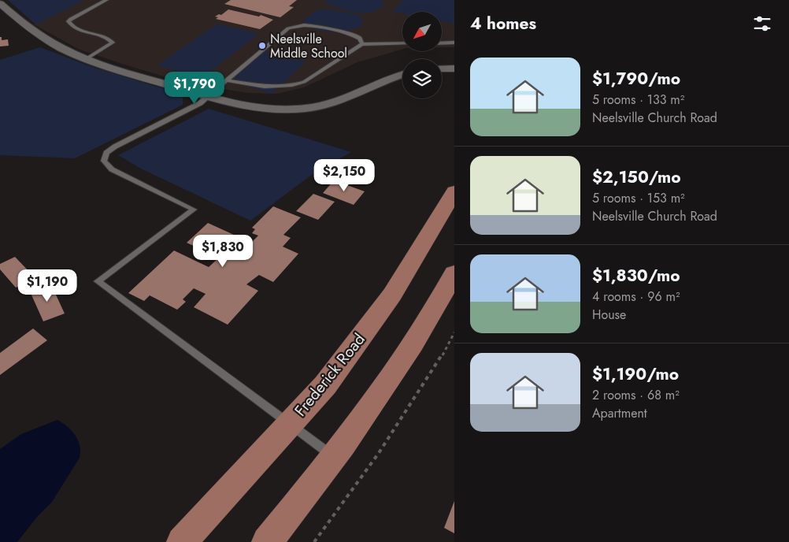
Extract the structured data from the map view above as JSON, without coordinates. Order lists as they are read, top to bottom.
{
  "streets": {
    "main road": ["Frederick Road"]
  },
  "places": ["Neelsville Middle School"],
  "north": "bottom left",
  "page": {
    "heading": "4 homes",
    "list": [
      {
        "name": "$1,790/mo",
        "note": "5 rooms · 133 m² · Neelsville Church Road"
      },
      {
        "name": "$2,150/mo",
        "note": "5 rooms · 153 m² · Neelsville Church Road"
      },
      {
        "name": "$1,830/mo",
        "note": "4 rooms · 96 m² · House"
      },
      {
        "name": "$1,190/mo",
        "note": "2 rooms · 68 m² · Apartment"
      }
    ],
    "price": [
      "$1,790",
      "$2,150",
      "$1,830",
      "$1,190"
    ]
  }
}
